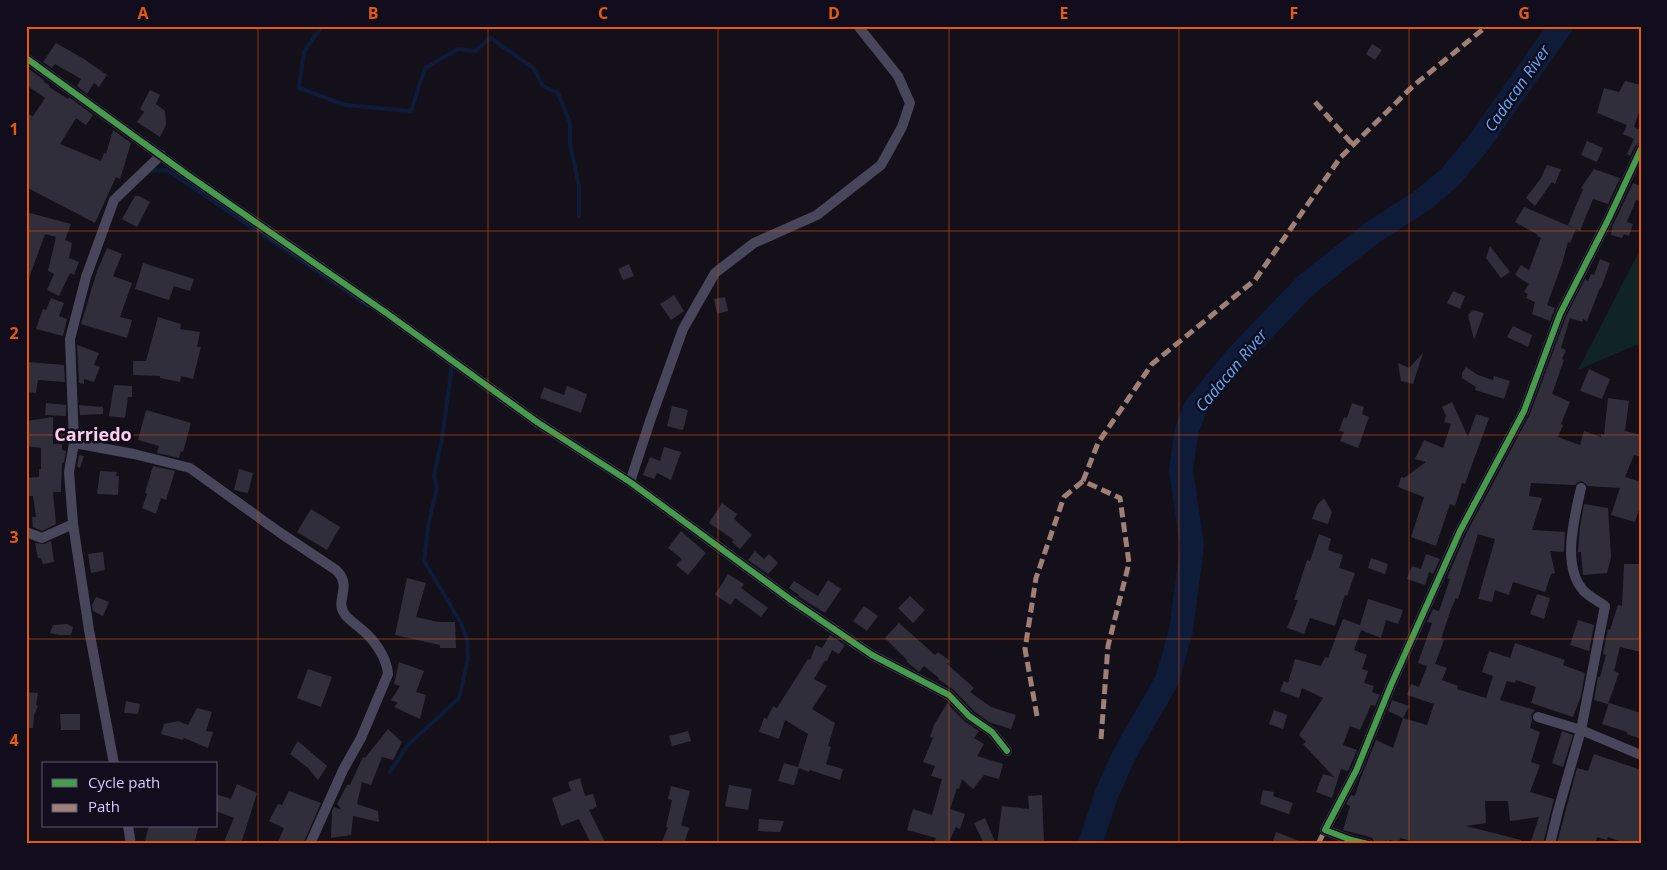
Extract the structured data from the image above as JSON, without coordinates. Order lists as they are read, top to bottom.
{
  "districts": ["Carriedo"],
  "water": ["Cadacan River"],
  "legend": ["Cycle path", "Path"],
  "grid": {
    "columns": [
      "A",
      "B",
      "C",
      "D",
      "E",
      "F",
      "G"
    ],
    "rows": [
      "1",
      "2",
      "3",
      "4"
    ]
  }
}
